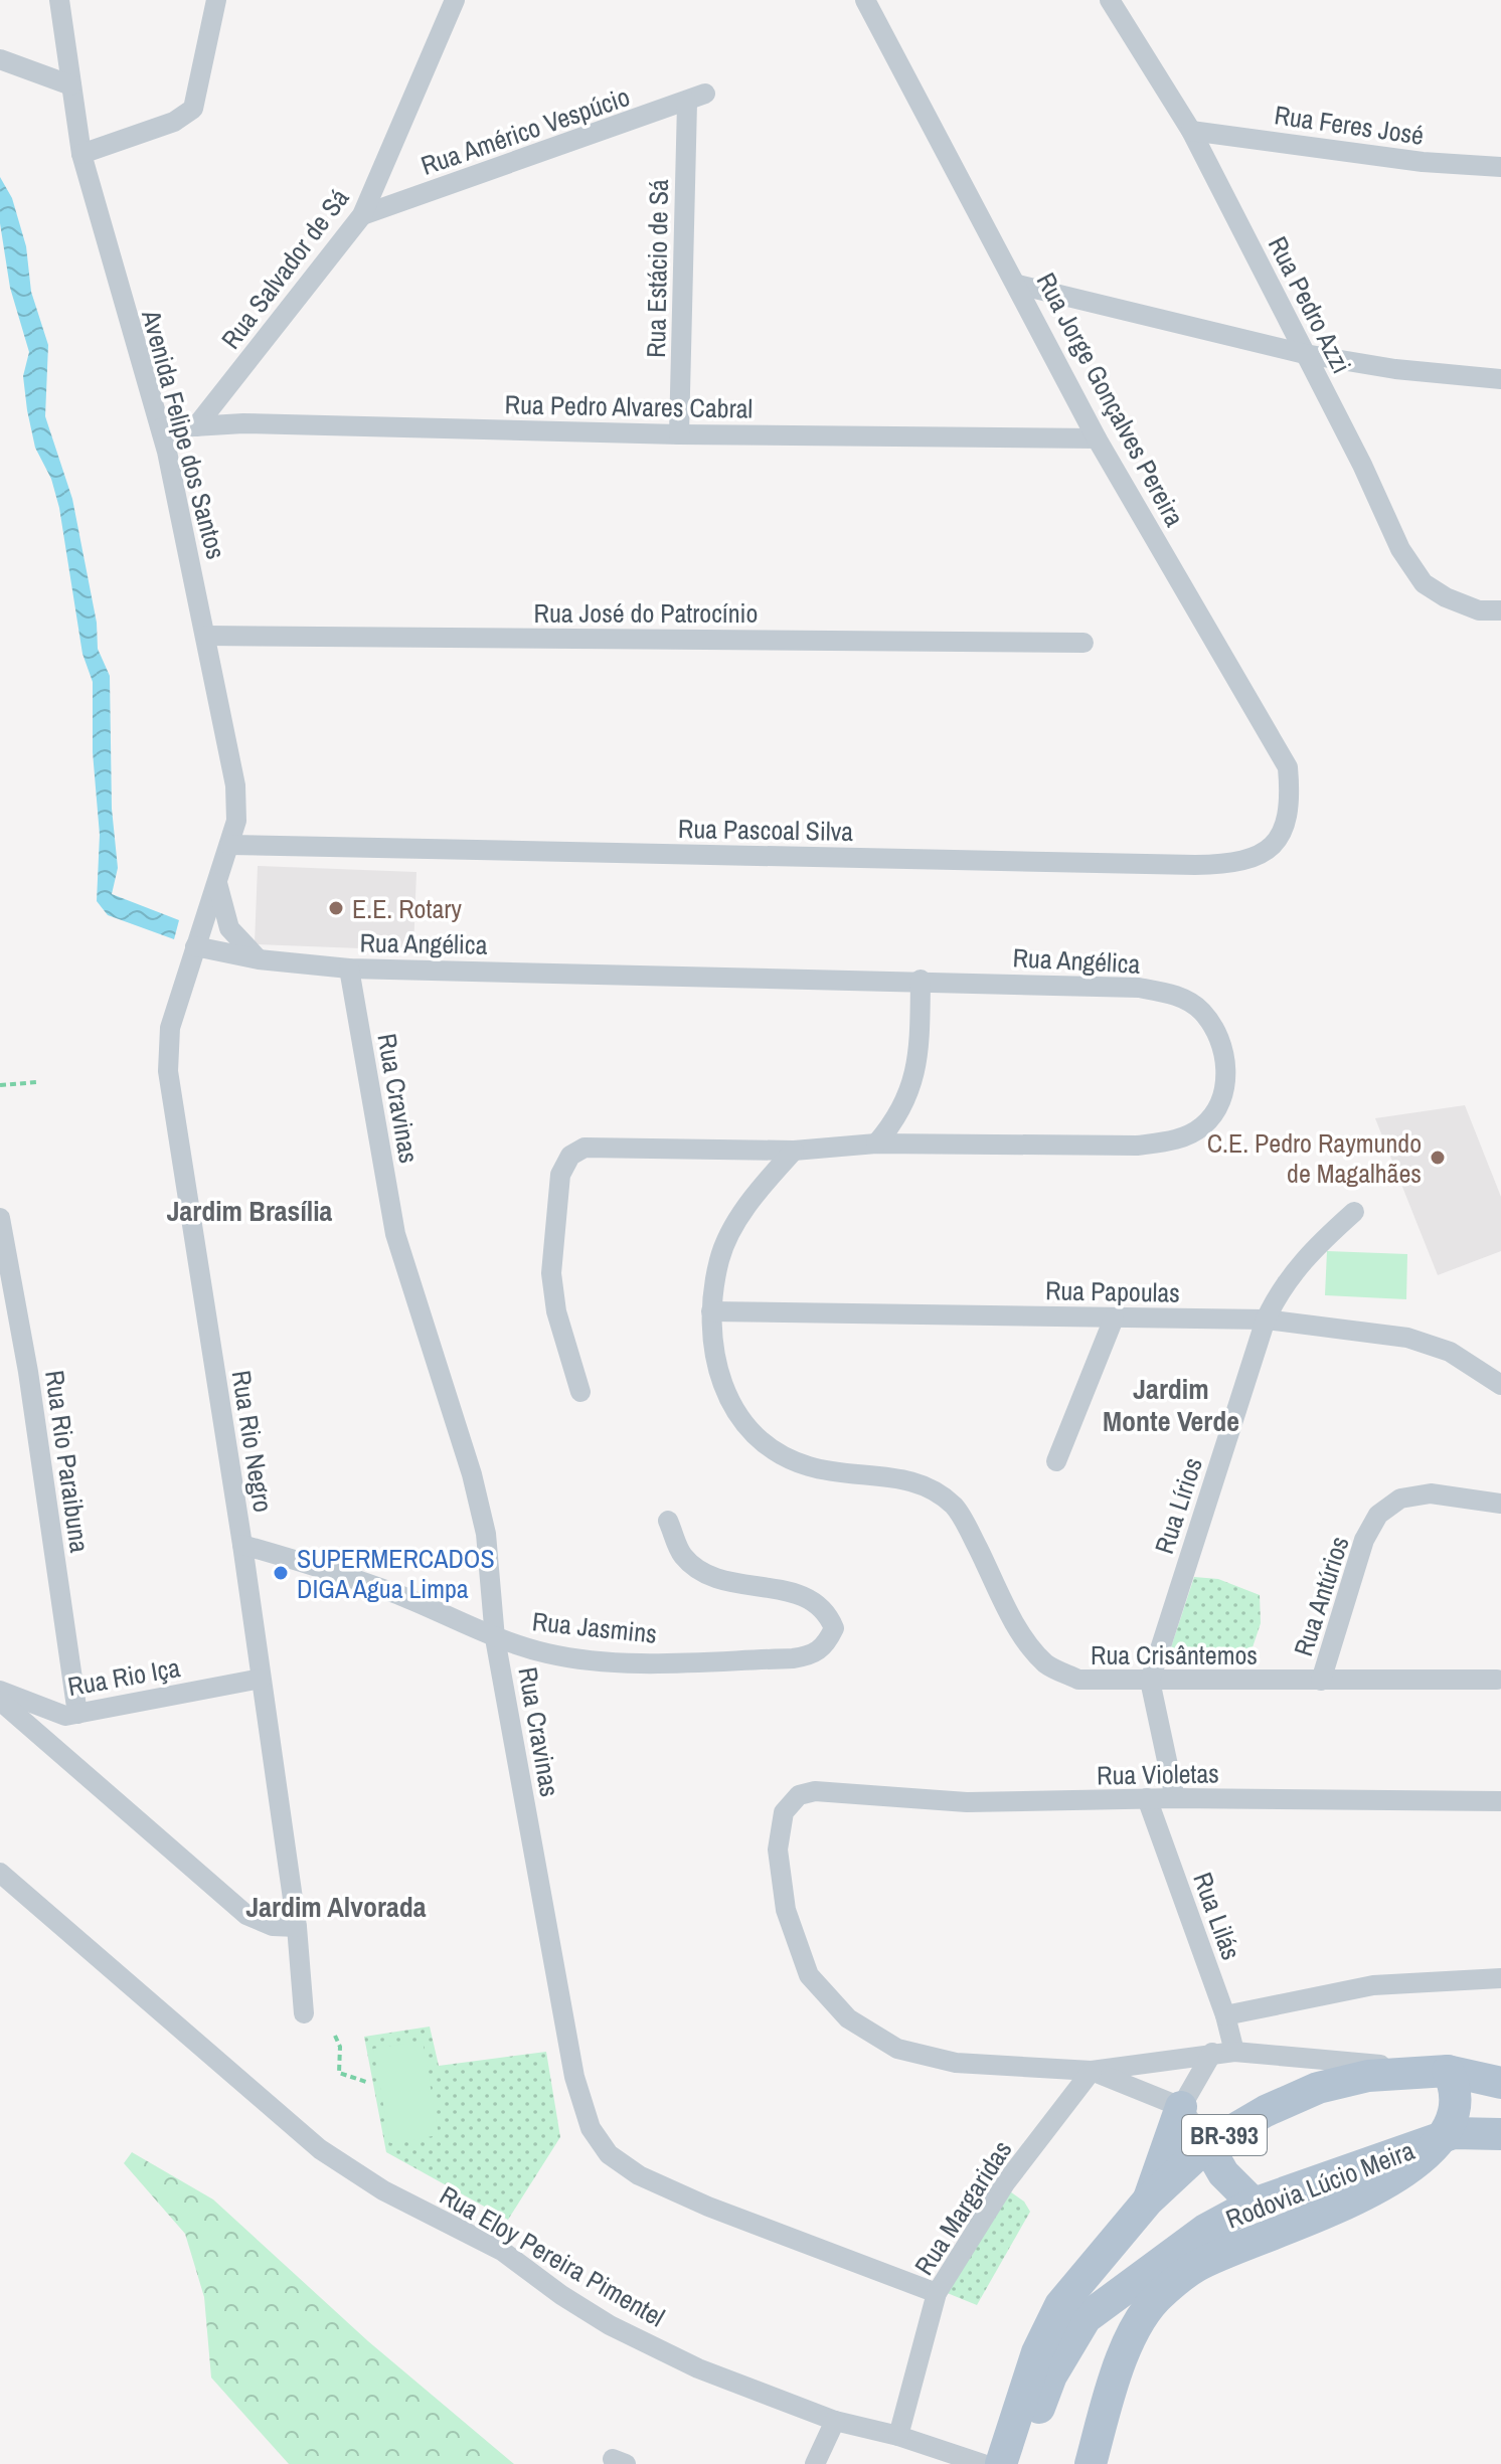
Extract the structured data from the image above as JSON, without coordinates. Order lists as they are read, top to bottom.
{
  "streets": {
    "main road": ["BR-393", "Rodovia Lúcio Meira"],
    "street": [
      "Rua Feres José",
      "Rua Américo Vespúcio",
      "Rua Salvador de Sá",
      "Rua Estácio de Sá",
      "Rua Pedro Azzi",
      "Rua Jorge Gonçalves Pereira",
      "Rua Pedro Alvares Cabral",
      "Avenida Felipe dos Santos",
      "Rua José do Patrocínio",
      "Rua Pascoal Silva",
      "Rua Angélica",
      "Rua Cravinas",
      "Rua Papoulas",
      "Rua Rio Negro",
      "Rua Rio Paraibuna",
      "Rua Lírios",
      "Rua Antúrios",
      "Rua Jasmins",
      "Rua Crisântemos",
      "Rua Rio Iça",
      "Rua Violetas",
      "Rua Lilás",
      "Rua Margaridas",
      "Rua Eloy Pereira Pimentel"
    ]
  },
  "crossings": [
    ["Rua Feres José", "Rua Pedro Azzi"],
    ["Rua Américo Vespúcio", "Rua Salvador de Sá"],
    ["Rua Américo Vespúcio", "Rua Estácio de Sá"],
    ["Rua Salvador de Sá", "Rua Pedro Alvares Cabral"],
    ["Rua Estácio de Sá", "Rua Pedro Alvares Cabral"],
    ["Rua Jorge Gonçalves Pereira", "Rua Pedro Alvares Cabral"],
    ["Rua Jorge Gonçalves Pereira", "Rua Pascoal Silva"],
    ["Rua Pedro Alvares Cabral", "Avenida Felipe dos Santos"],
    ["Avenida Felipe dos Santos", "Rua José do Patrocínio"],
    ["Avenida Felipe dos Santos", "Rua Pascoal Silva"],
    ["Avenida Felipe dos Santos", "Rua Rio Negro"],
    ["Rua Angélica", "Rua Cravinas"],
    ["Rua Angélica", "Rua Rio Negro"],
    ["Rua Angélica", "Rua Crisântemos"],
    ["Rua Cravinas", "Rua Jasmins"],
    ["Rua Cravinas", "Rua Margaridas"],
    ["Rua Papoulas", "Rua Lírios"],
    ["Rua Papoulas", "Rua Crisântemos"],
    ["Rua Rio Negro", "Rua Jasmins"],
    ["Rua Rio Negro", "Rua Rio Iça"],
    ["Rua Rio Paraibuna", "Rua Rio Iça"],
    ["Rua Lírios", "Rua Crisântemos"],
    ["Rua Lírios", "Rua Violetas"],
    ["Rua Antúrios", "Rua Crisântemos"],
    ["Rua Violetas", "Rua Lilás"],
    ["Rua Violetas", "Rua Margaridas"],
    ["Rua Margaridas", "Rua Eloy Pereira Pimentel"]
  ],
  "districts": ["Jardim Brasília", "Jardim Monte Verde", "Jardim Alvorada"],
  "places": ["E.E. Rotary", "C.E. Pedro Raymundo de Magalhães", "SUPERMERCADOS DIGA Agua Limpa"]
}
